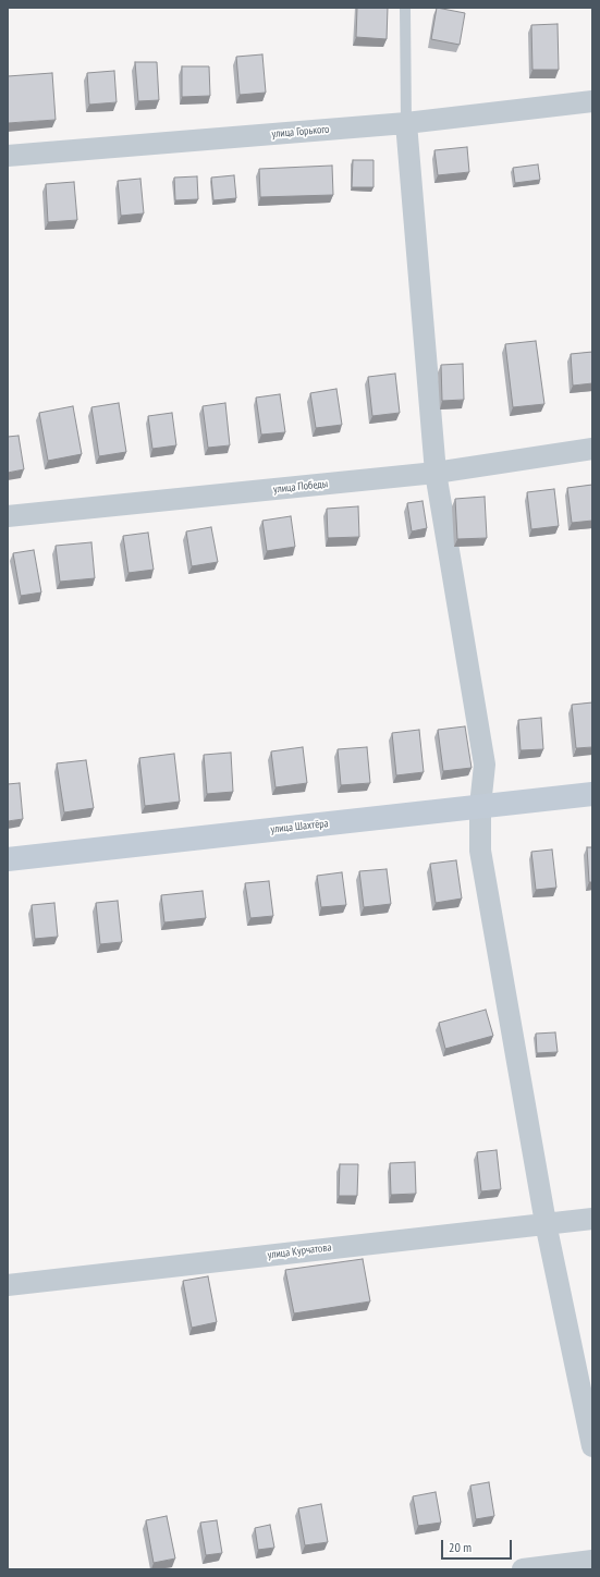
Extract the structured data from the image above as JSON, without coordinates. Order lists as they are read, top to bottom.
{
  "streets": {
    "street": [
      "улица Горького",
      "улица Победы",
      "улица Шахтёра",
      "улица Курчатова"
    ]
  },
  "scale_bar": "20 m"
}
